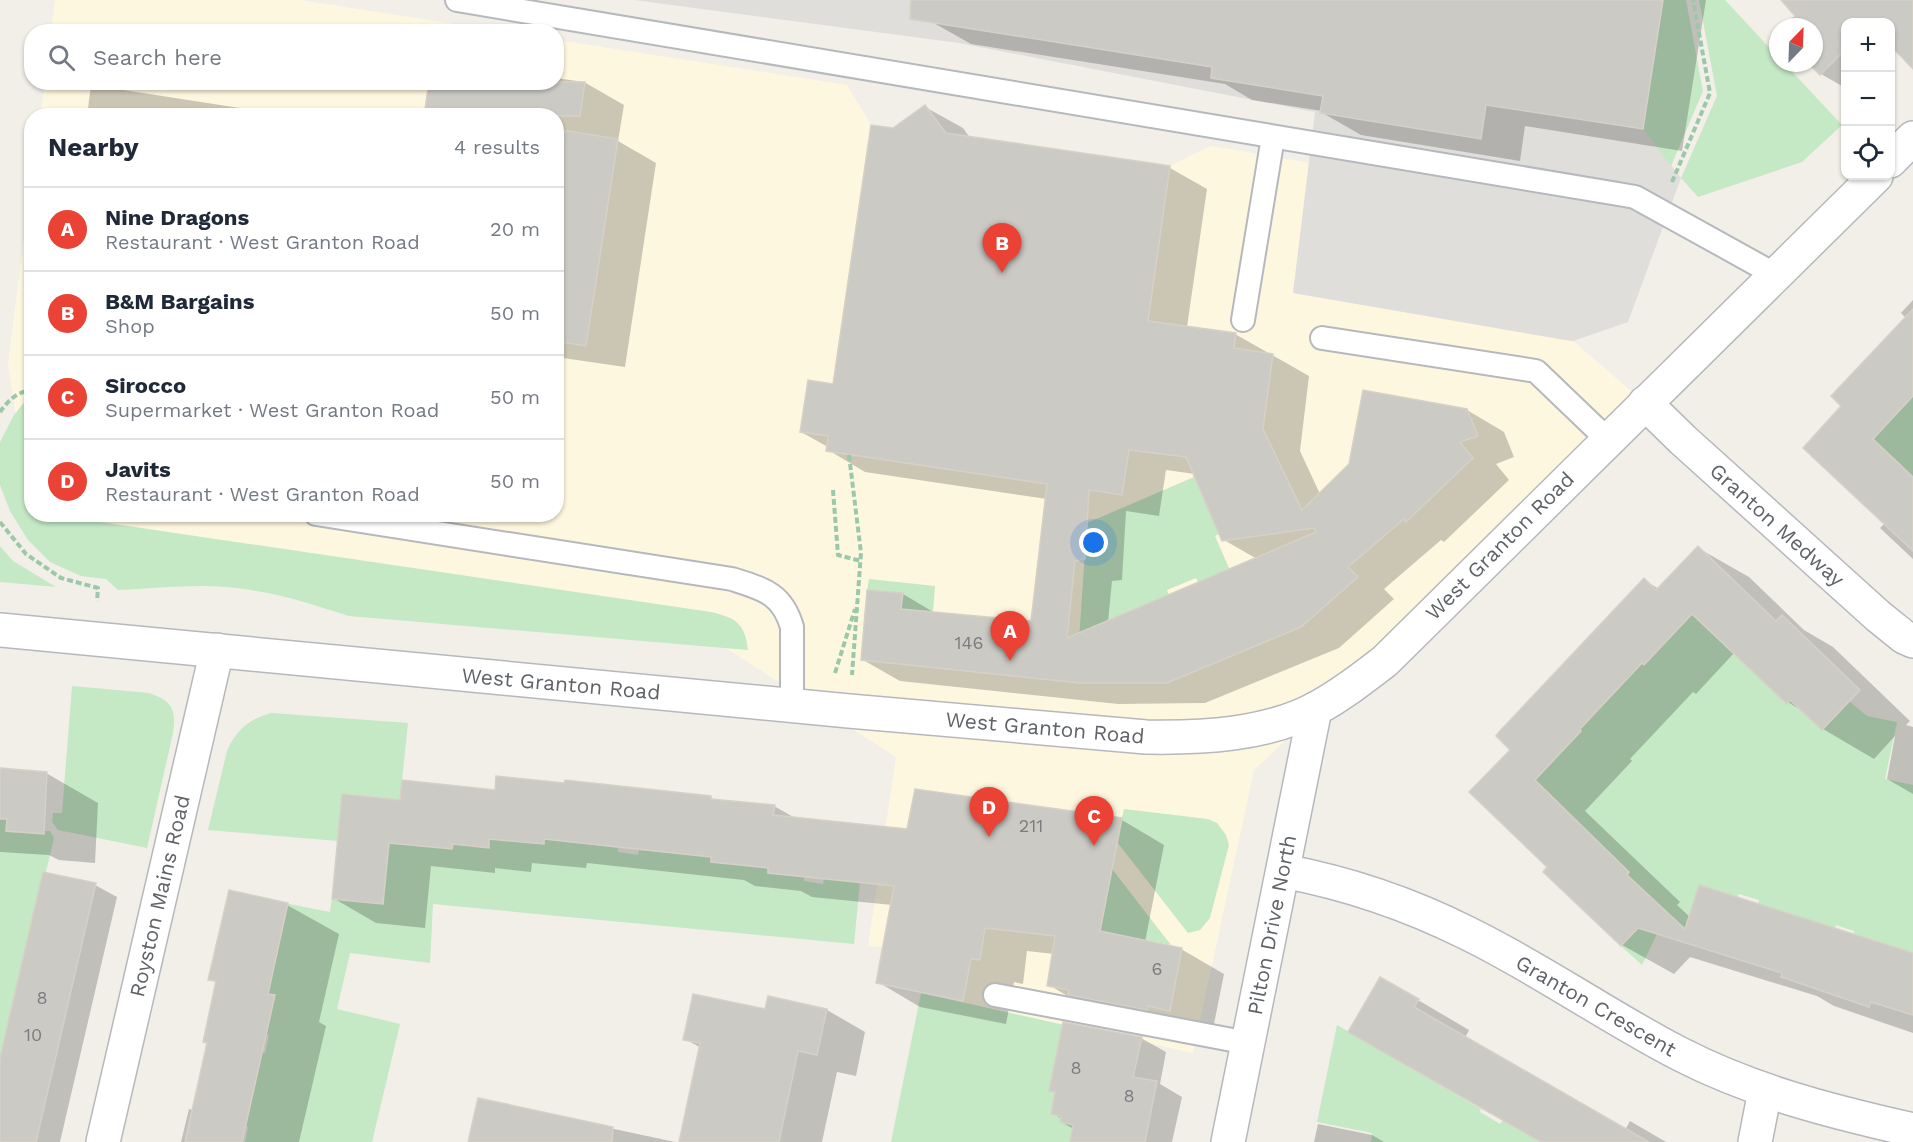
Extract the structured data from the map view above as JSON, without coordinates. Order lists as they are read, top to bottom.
{
  "streets": {
    "street": [
      "Granton Medway",
      "West Granton Road",
      "Royston Mains Road",
      "Pilton Drive North",
      "Granton Crescent"
    ]
  },
  "crossings": [
    ["Granton Medway", "West Granton Road"],
    ["West Granton Road", "Royston Mains Road"],
    ["West Granton Road", "Pilton Drive North"],
    ["Pilton Drive North", "Granton Crescent"]
  ],
  "house_numbers": [
    "146",
    "211",
    "6",
    "8",
    "10",
    "8",
    "8"
  ],
  "north": "top right",
  "page": {
    "map_buttons": ["+", "−"],
    "search": "Search here",
    "heading": ["Nearby", "4 results"],
    "list": [
      {
        "mark": "A",
        "name": "Nine Dragons",
        "note": "Restaurant · West Granton Road",
        "value": "20 m"
      },
      {
        "mark": "B",
        "name": "B&M Bargains",
        "note": "Shop",
        "value": "50 m"
      },
      {
        "mark": "C",
        "name": "Sirocco",
        "note": "Supermarket · West Granton Road",
        "value": "50 m"
      },
      {
        "mark": "D",
        "name": "Javits",
        "note": "Restaurant · West Granton Road",
        "value": "50 m"
      }
    ],
    "pins": [
      "B",
      "A",
      "D",
      "C"
    ]
  }
}
